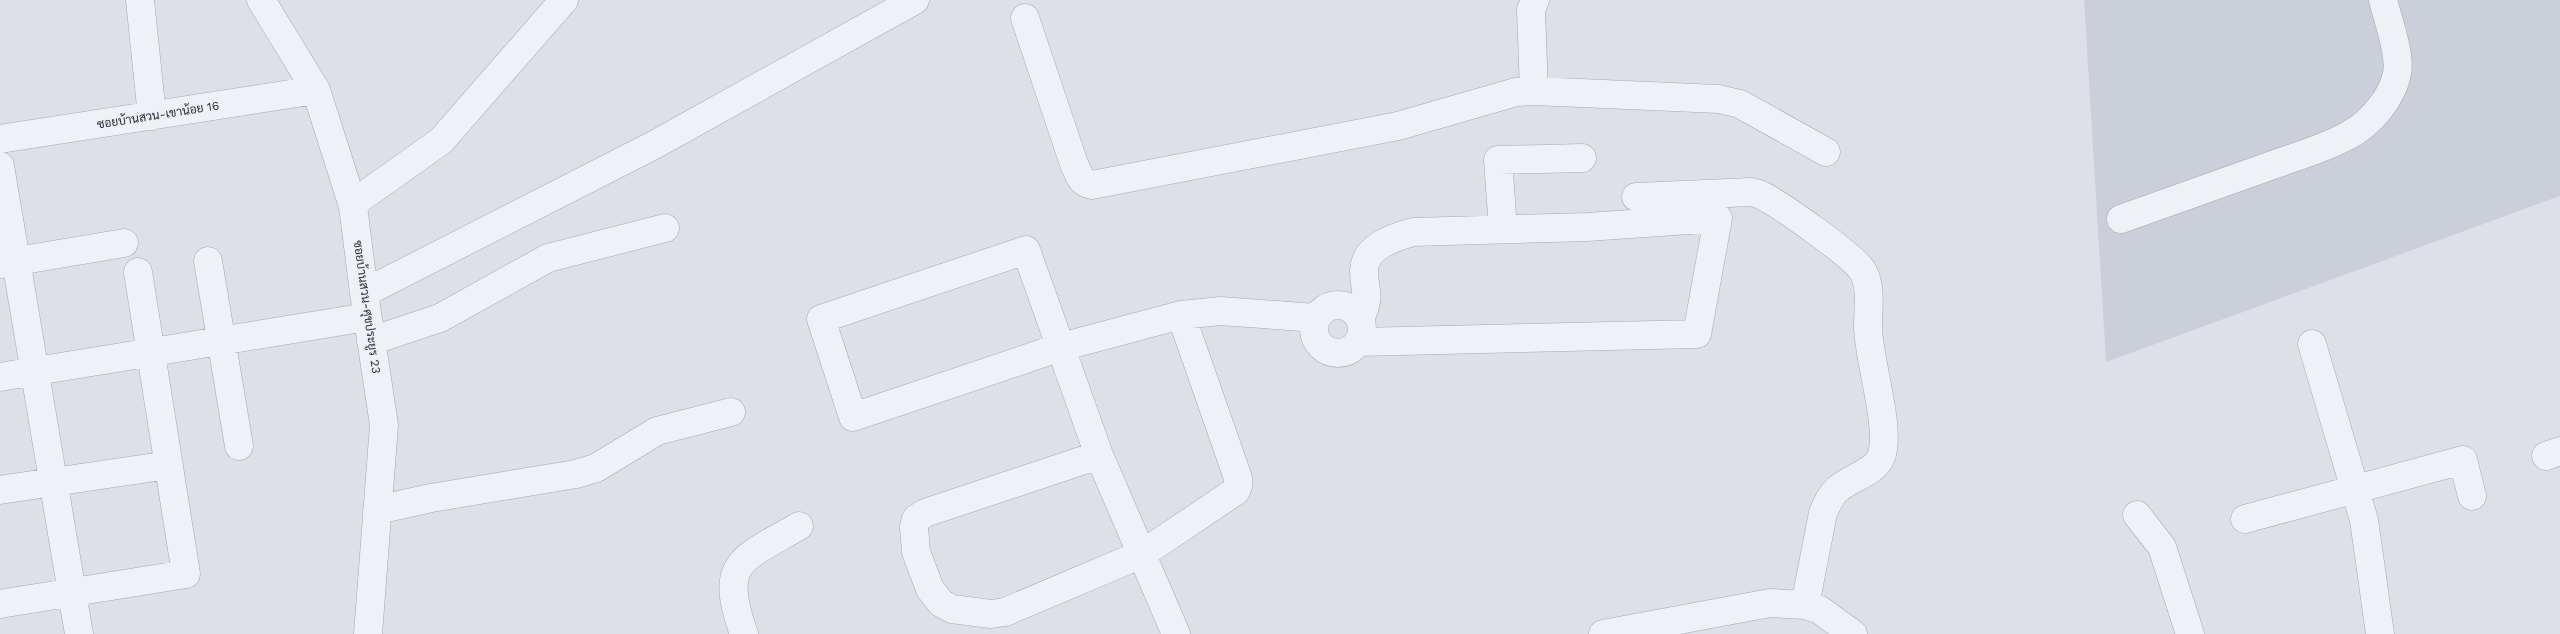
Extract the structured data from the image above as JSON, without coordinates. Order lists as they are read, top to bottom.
{
  "streets": {
    "street": ["ซอยบ้านสวน-เขาน้อย 16", "ซอยบ้านสวน-ศุขประยูร 23"]
  },
  "crossings": [
    ["ซอยบ้านสวน-เขาน้อย 16", "ซอยบ้านสวน-ศุขประยูร 23"]
  ]
}
